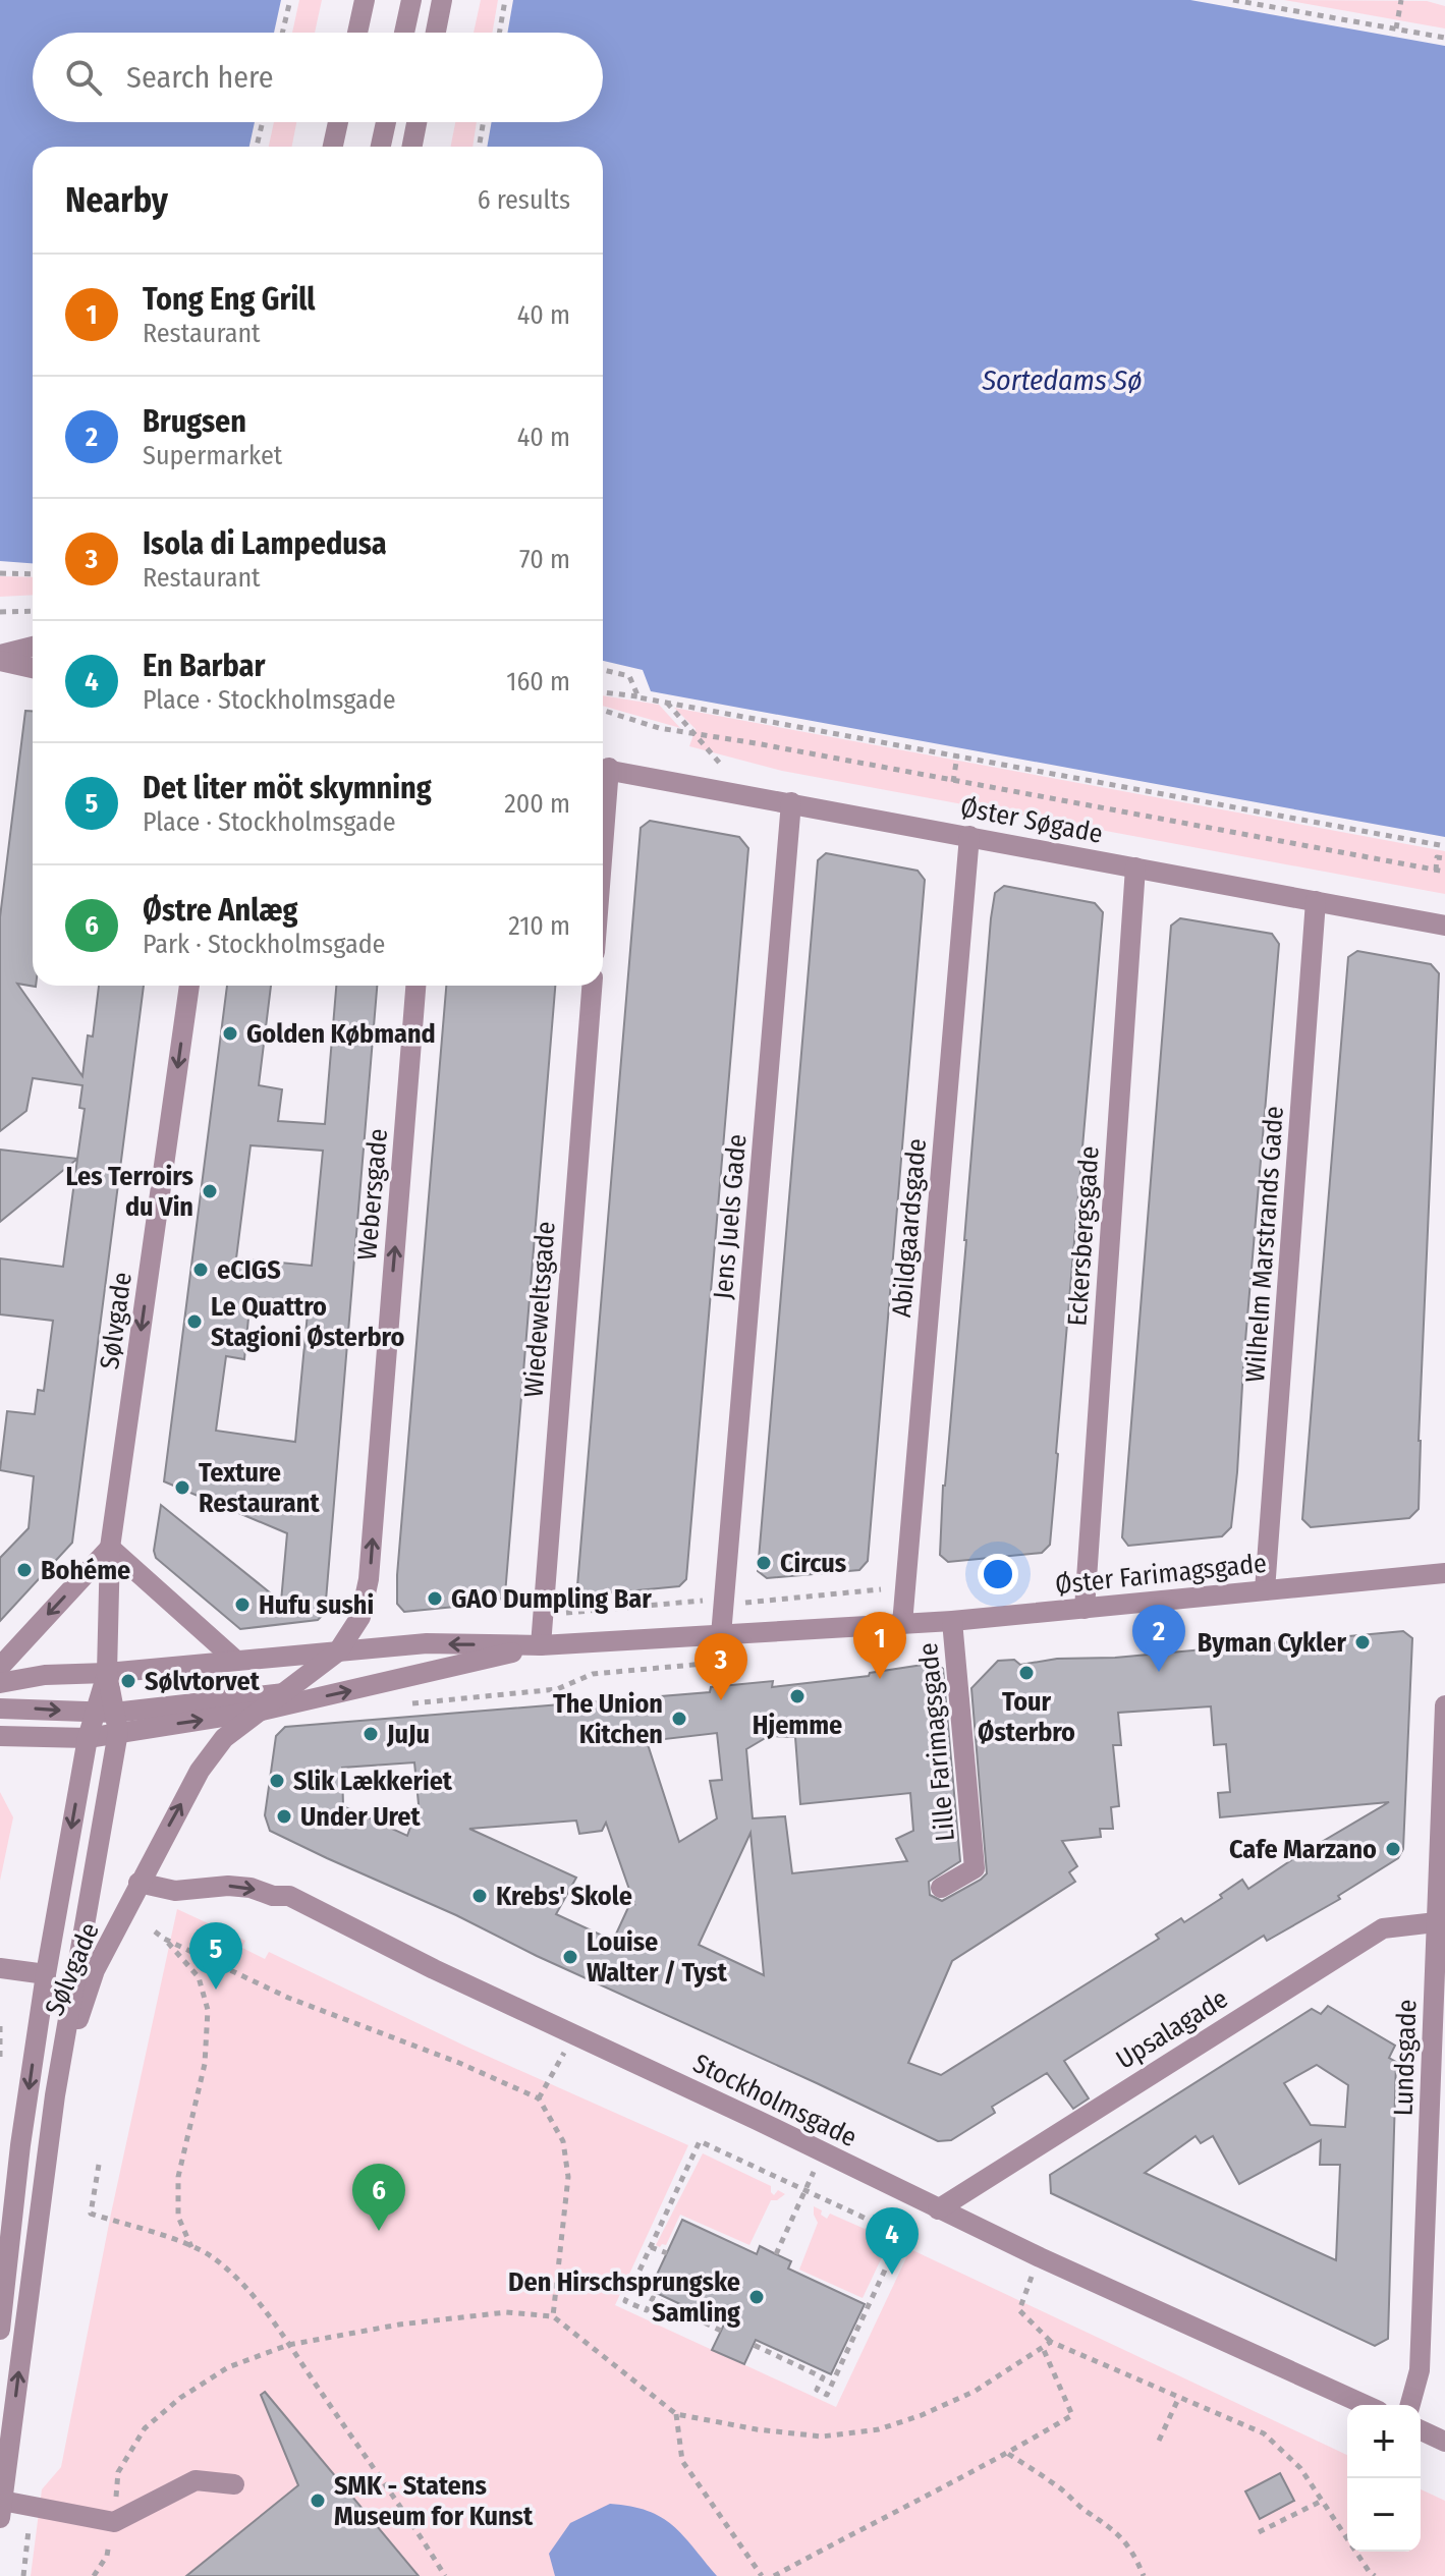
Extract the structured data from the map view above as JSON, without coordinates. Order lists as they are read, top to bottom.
{
  "streets": {
    "street": [
      "Øster Søgade",
      "Webersgade",
      "Jens Juels Gade",
      "Abildgaardsgade",
      "Eckersbergsgade",
      "Wilhelm Marstrands Gade",
      "Wiedeweltsgade",
      "Sølvgade",
      "Øster Farimagsgade",
      "Lille Farimagsgade",
      "Upsalagade",
      "Lundsgade",
      "Stockholmsgade"
    ]
  },
  "crossings": [
    ["Øster Søgade", "Jens Juels Gade"],
    ["Øster Søgade", "Abildgaardsgade"],
    ["Øster Søgade", "Eckersbergsgade"],
    ["Øster Søgade", "Wilhelm Marstrands Gade"],
    ["Webersgade", "Sølvgade"],
    ["Webersgade", "Øster Farimagsgade"],
    ["Jens Juels Gade", "Øster Farimagsgade"],
    ["Abildgaardsgade", "Øster Farimagsgade"],
    ["Eckersbergsgade", "Øster Farimagsgade"],
    ["Wilhelm Marstrands Gade", "Øster Farimagsgade"],
    ["Wiedeweltsgade", "Øster Farimagsgade"],
    ["Sølvgade", "Øster Farimagsgade"],
    ["Sølvgade", "Stockholmsgade"],
    ["Øster Farimagsgade", "Lille Farimagsgade"],
    ["Upsalagade", "Lundsgade"],
    ["Upsalagade", "Stockholmsgade"]
  ],
  "one_way": ["Webersgade"],
  "water": ["Sortedams Sø"],
  "places": [
    "Golden Købmand",
    "Les Terroirs du Vin",
    "eCIGS",
    "Le Quattro Stagioni Østerbro",
    "Texture Restaurant",
    "Circus",
    "Bohéme",
    "GAO Dumpling Bar",
    "Hufu sushi",
    "Byman Cykler",
    "Tour Østerbro",
    "Sølvtorvet",
    "Hjemme",
    "The Union Kitchen",
    "JuJu",
    "Slik Lækkeriet",
    "Under Uret",
    "Cafe Marzano",
    "Krebs' Skole",
    "Louise Walter / Tyst",
    "Den Hirschsprungske Samling",
    "SMK - Statens Museum for Kunst"
  ],
  "page": {
    "search": "Search here",
    "heading": ["Nearby", "6 results"],
    "list": [
      {
        "mark": "1",
        "name": "Tong Eng Grill",
        "note": "Restaurant",
        "value": "40 m"
      },
      {
        "mark": "2",
        "name": "Brugsen",
        "note": "Supermarket",
        "value": "40 m"
      },
      {
        "mark": "3",
        "name": "Isola di Lampedusa",
        "note": "Restaurant",
        "value": "70 m"
      },
      {
        "mark": "4",
        "name": "En Barbar",
        "note": "Place · Stockholmsgade",
        "value": "160 m"
      },
      {
        "mark": "5",
        "name": "Det liter möt skymning",
        "note": "Place · Stockholmsgade",
        "value": "200 m"
      },
      {
        "mark": "6",
        "name": "Østre Anlæg",
        "note": "Park · Stockholmsgade",
        "value": "210 m"
      }
    ],
    "pins": [
      "2",
      "1",
      "3",
      "5",
      "6",
      "4"
    ],
    "map_buttons": ["+", "−"]
  }
}
